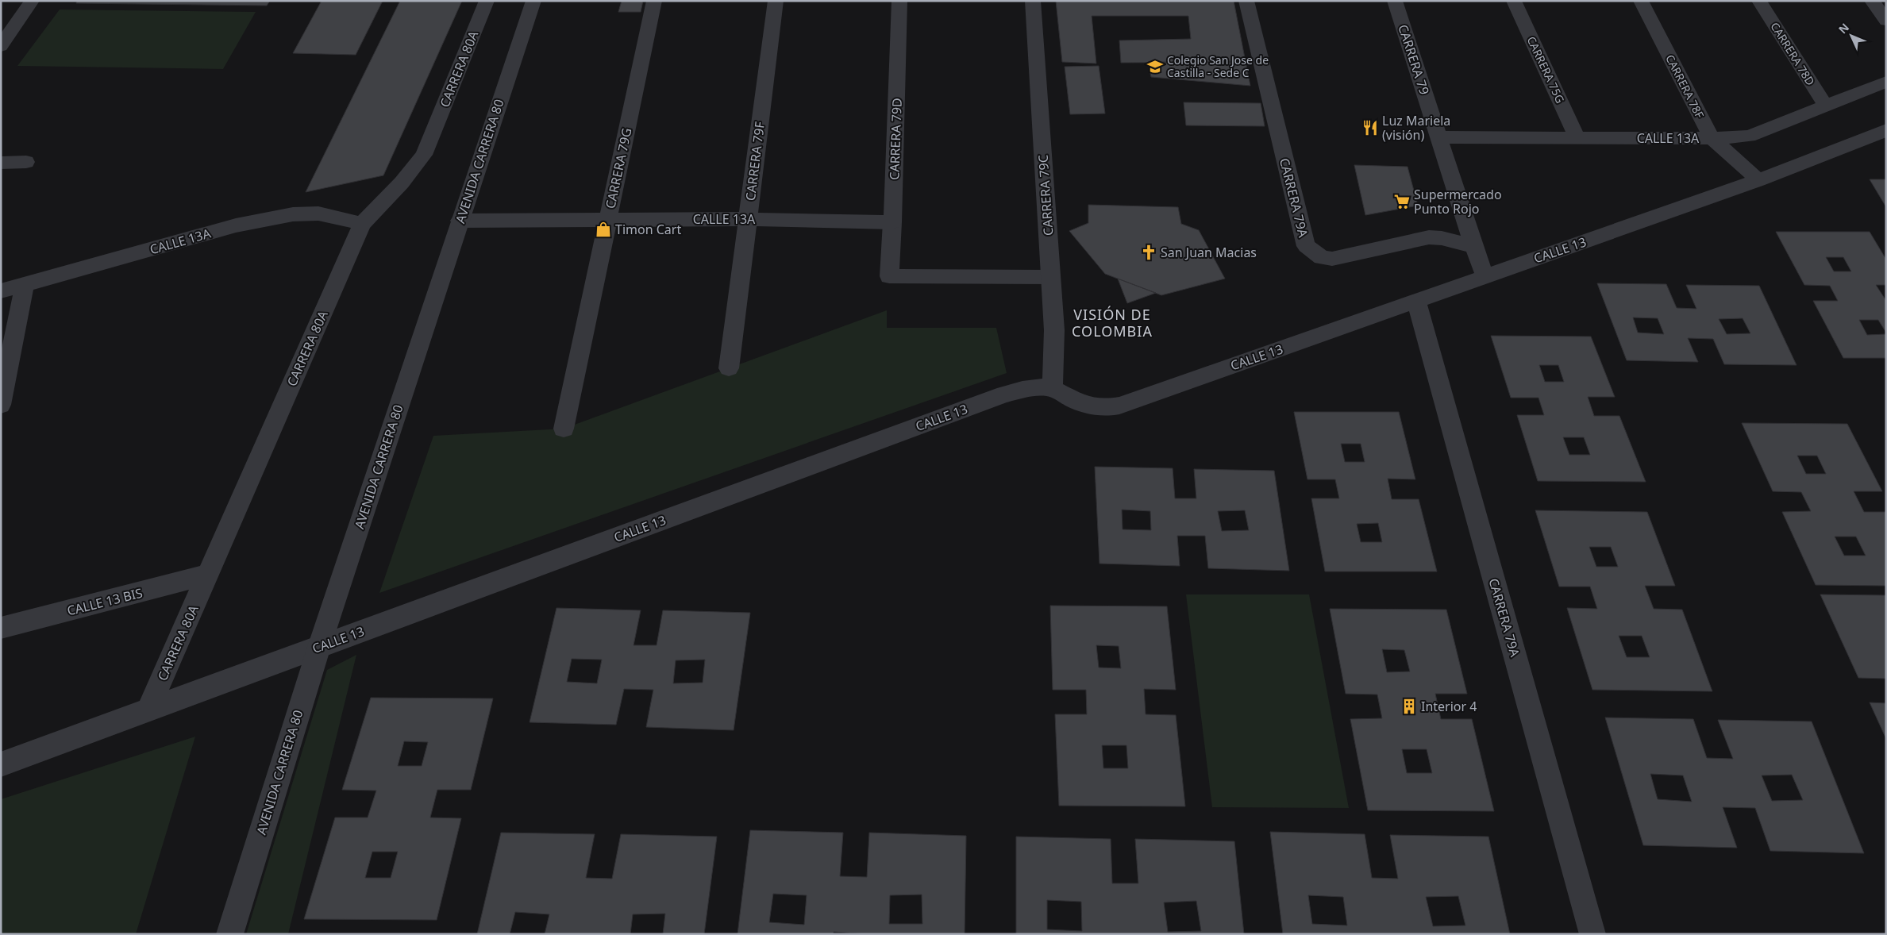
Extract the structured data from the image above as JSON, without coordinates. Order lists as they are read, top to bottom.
{
  "streets": {
    "street": [
      "CARRERA 78D",
      "CARRERA 79",
      "CARRERA 80A",
      "CARRERA 75G",
      "CARRERA 78F",
      "CALLE 13A",
      "CARRERA 79D",
      "AVENIDA CARRERA 80",
      "CARRERA 79F",
      "CARRERA 79G",
      "CARRERA 79C",
      "CARRERA 79A",
      "CALLE 13",
      "CALLE 13 BIS"
    ]
  },
  "crossings": [
    ["CARRERA 78D", "CALLE 13A"],
    ["CARRERA 79", "CALLE 13A"],
    ["CARRERA 79", "CARRERA 79A"],
    ["CARRERA 79", "CALLE 13"],
    ["CARRERA 80A", "CALLE 13A"],
    ["CARRERA 80A", "CALLE 13"],
    ["CARRERA 80A", "CALLE 13 BIS"],
    ["CARRERA 75G", "CALLE 13A"],
    ["CARRERA 78F", "CALLE 13A"],
    ["CARRERA 78F", "CALLE 13"],
    ["CALLE 13A", "CARRERA 79D"],
    ["CALLE 13A", "AVENIDA CARRERA 80"],
    ["CALLE 13A", "CARRERA 79F"],
    ["CALLE 13A", "CARRERA 79G"],
    ["CARRERA 79D", "CARRERA 79C"],
    ["AVENIDA CARRERA 80", "CALLE 13"],
    ["CARRERA 79C", "CALLE 13"],
    ["CARRERA 79A", "CALLE 13"]
  ],
  "districts": ["VISIÓN DE COLOMBIA"],
  "places": {
    "school or university": ["Colegio San Jose de Castilla - Sede C"],
    "restaurant": ["Luz Mariela (visión)"],
    "supermarket": ["Supermercado Punto Rojo"],
    "shop": ["Timon Cart"],
    "church": ["San Juan Macias"],
    "building": ["Interior 4"]
  },
  "north": "top left"
}
